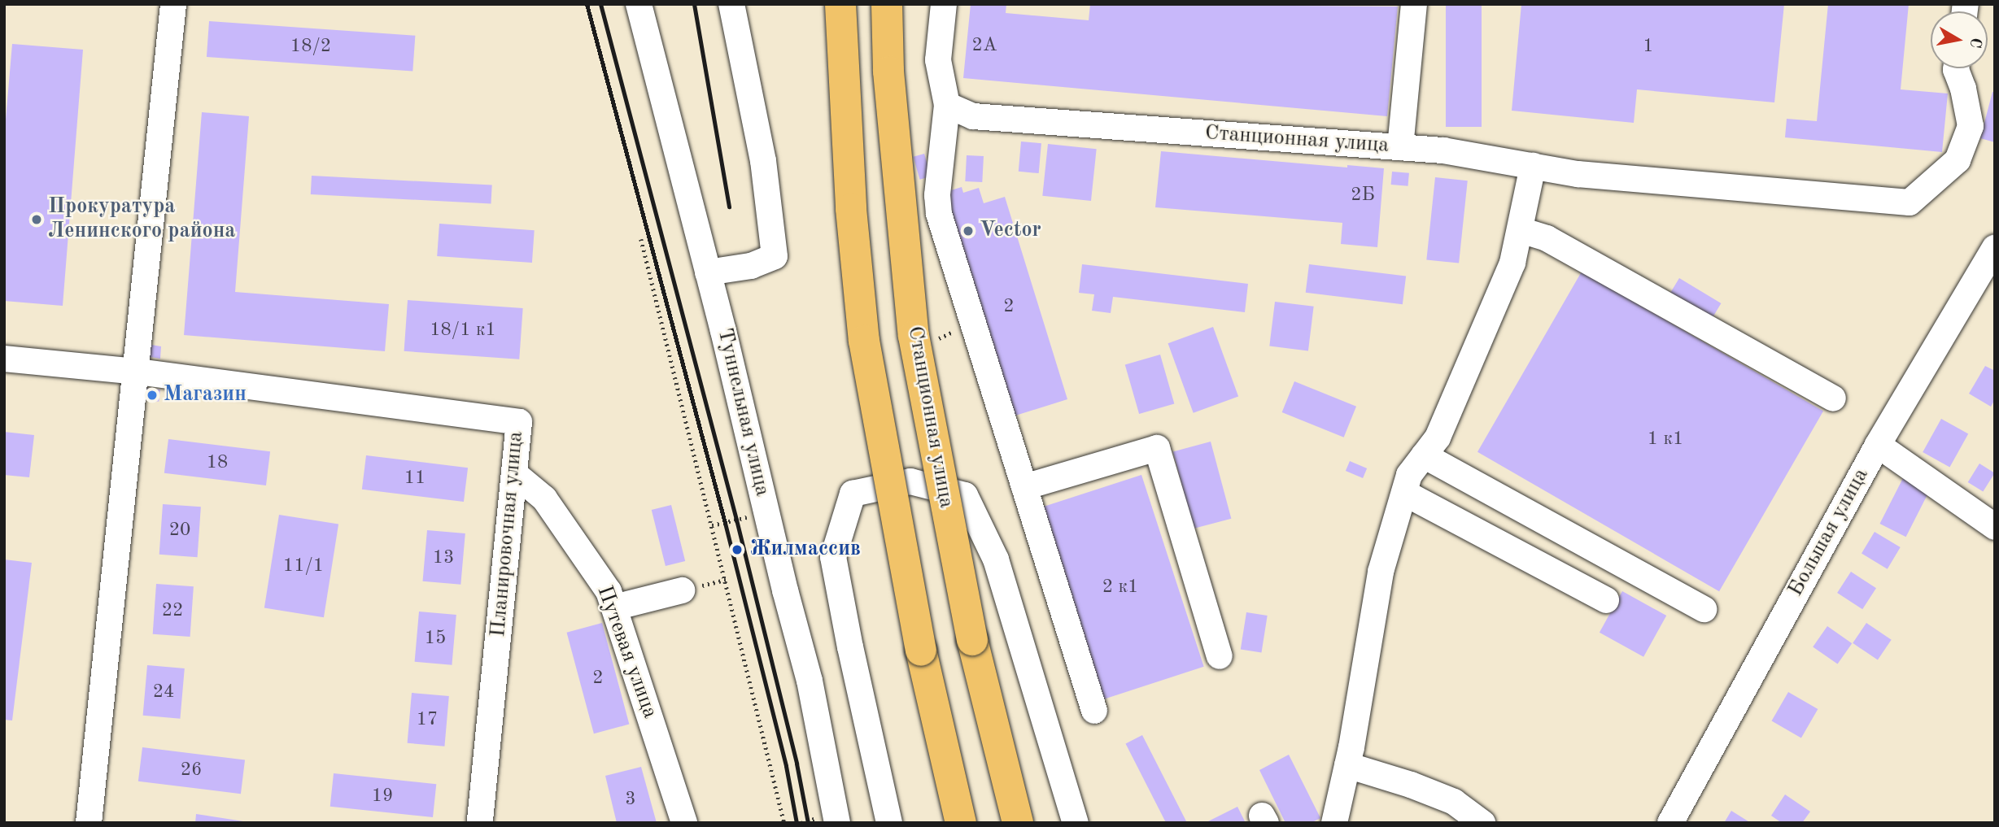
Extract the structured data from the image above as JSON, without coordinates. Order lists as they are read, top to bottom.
{
  "streets": {
    "main road": ["Станционная улица"],
    "street": [
      "Туннельная улица",
      "Большая улица",
      "Планировочная улица",
      "Путевая улица"
    ]
  },
  "crossings": [
    ["Планировочная улица", "Путевая улица"]
  ],
  "places": [
    "Прокуратура Ленинского района",
    "Vector",
    "Магазин",
    "Жилмассив"
  ],
  "house_numbers": [
    "2А",
    "18/2",
    "1",
    "2Б",
    "2",
    "18/1 к1",
    "1 к1",
    "18",
    "11",
    "20",
    "13",
    "11/1",
    "2 к1",
    "22",
    "15",
    "2",
    "24",
    "17",
    "26",
    "19",
    "3"
  ],
  "north": "right"
}
